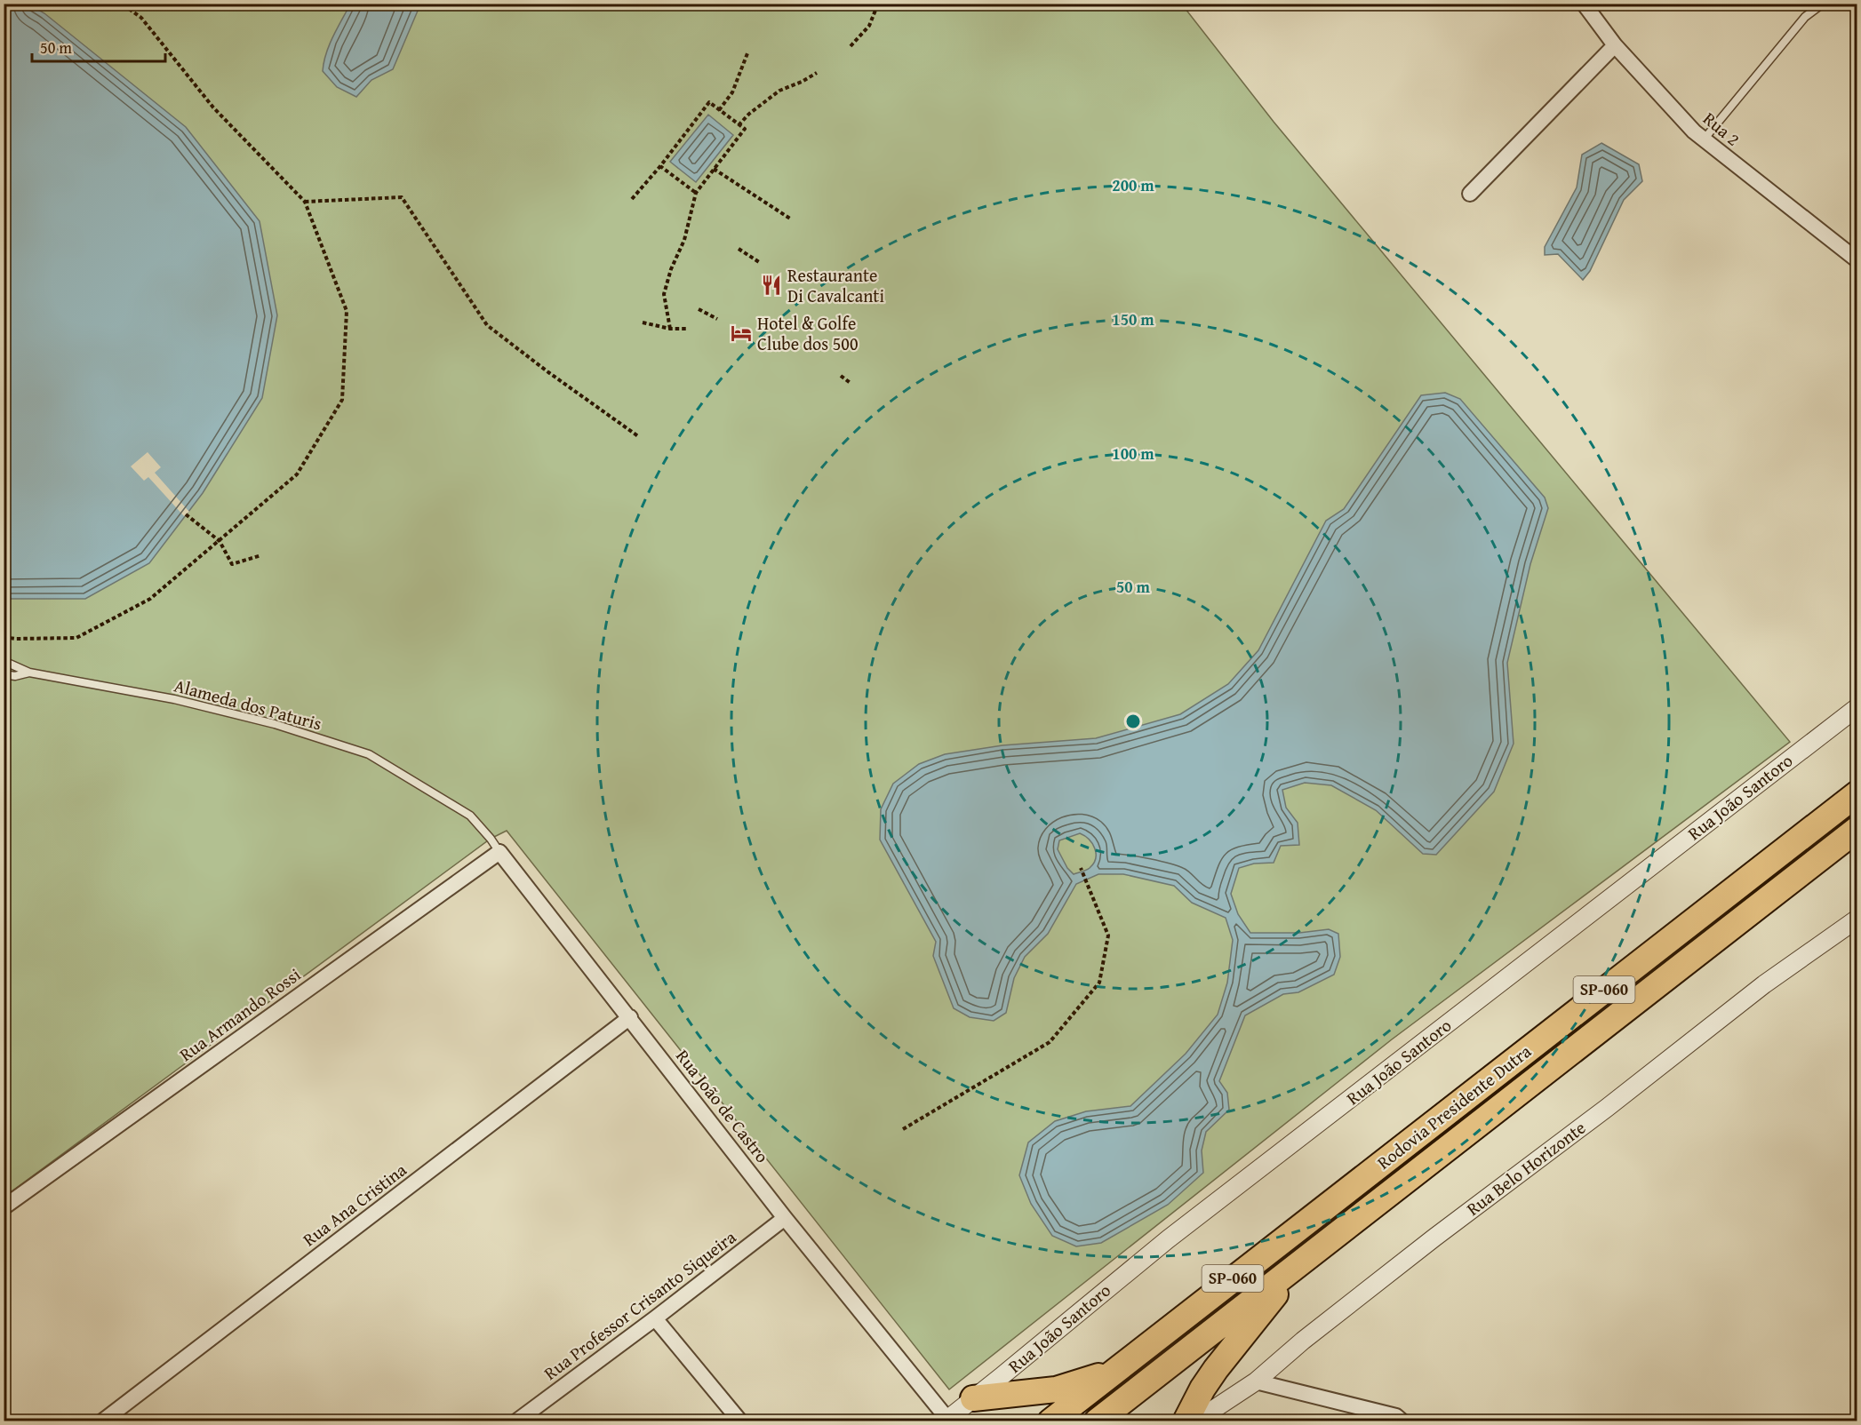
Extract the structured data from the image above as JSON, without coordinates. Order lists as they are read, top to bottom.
{
  "streets": {
    "highway": ["SP-060", "Rodovia Presidente Dutra"],
    "street": [
      "Rua 2",
      "Rua João Santoro",
      "Rua Armando Rossi",
      "Rua João de Castro",
      "Rua Belo Horizonte",
      "Rua Ana Cristina",
      "Rua Professor Crisanto Siqueira"
    ],
    "lane": ["Alameda dos Paturis"]
  },
  "crossings": [
    ["Alameda dos Paturis", "Rua João de Castro"],
    ["Rua João Santoro", "Rua João de Castro"],
    ["Rua Armando Rossi", "Rua João de Castro"],
    ["Rua João de Castro", "Rua Ana Cristina"],
    ["Rua João de Castro", "Rua Professor Crisanto Siqueira"]
  ],
  "places": {
    "restaurant": ["Restaurante Di Cavalcanti"],
    "hotel": ["Hotel & Golfe Clube dos 500"]
  },
  "scale_bar": "50 m",
  "rings": [
    "200 m",
    "150 m",
    "100 m",
    "50 m"
  ]
}
